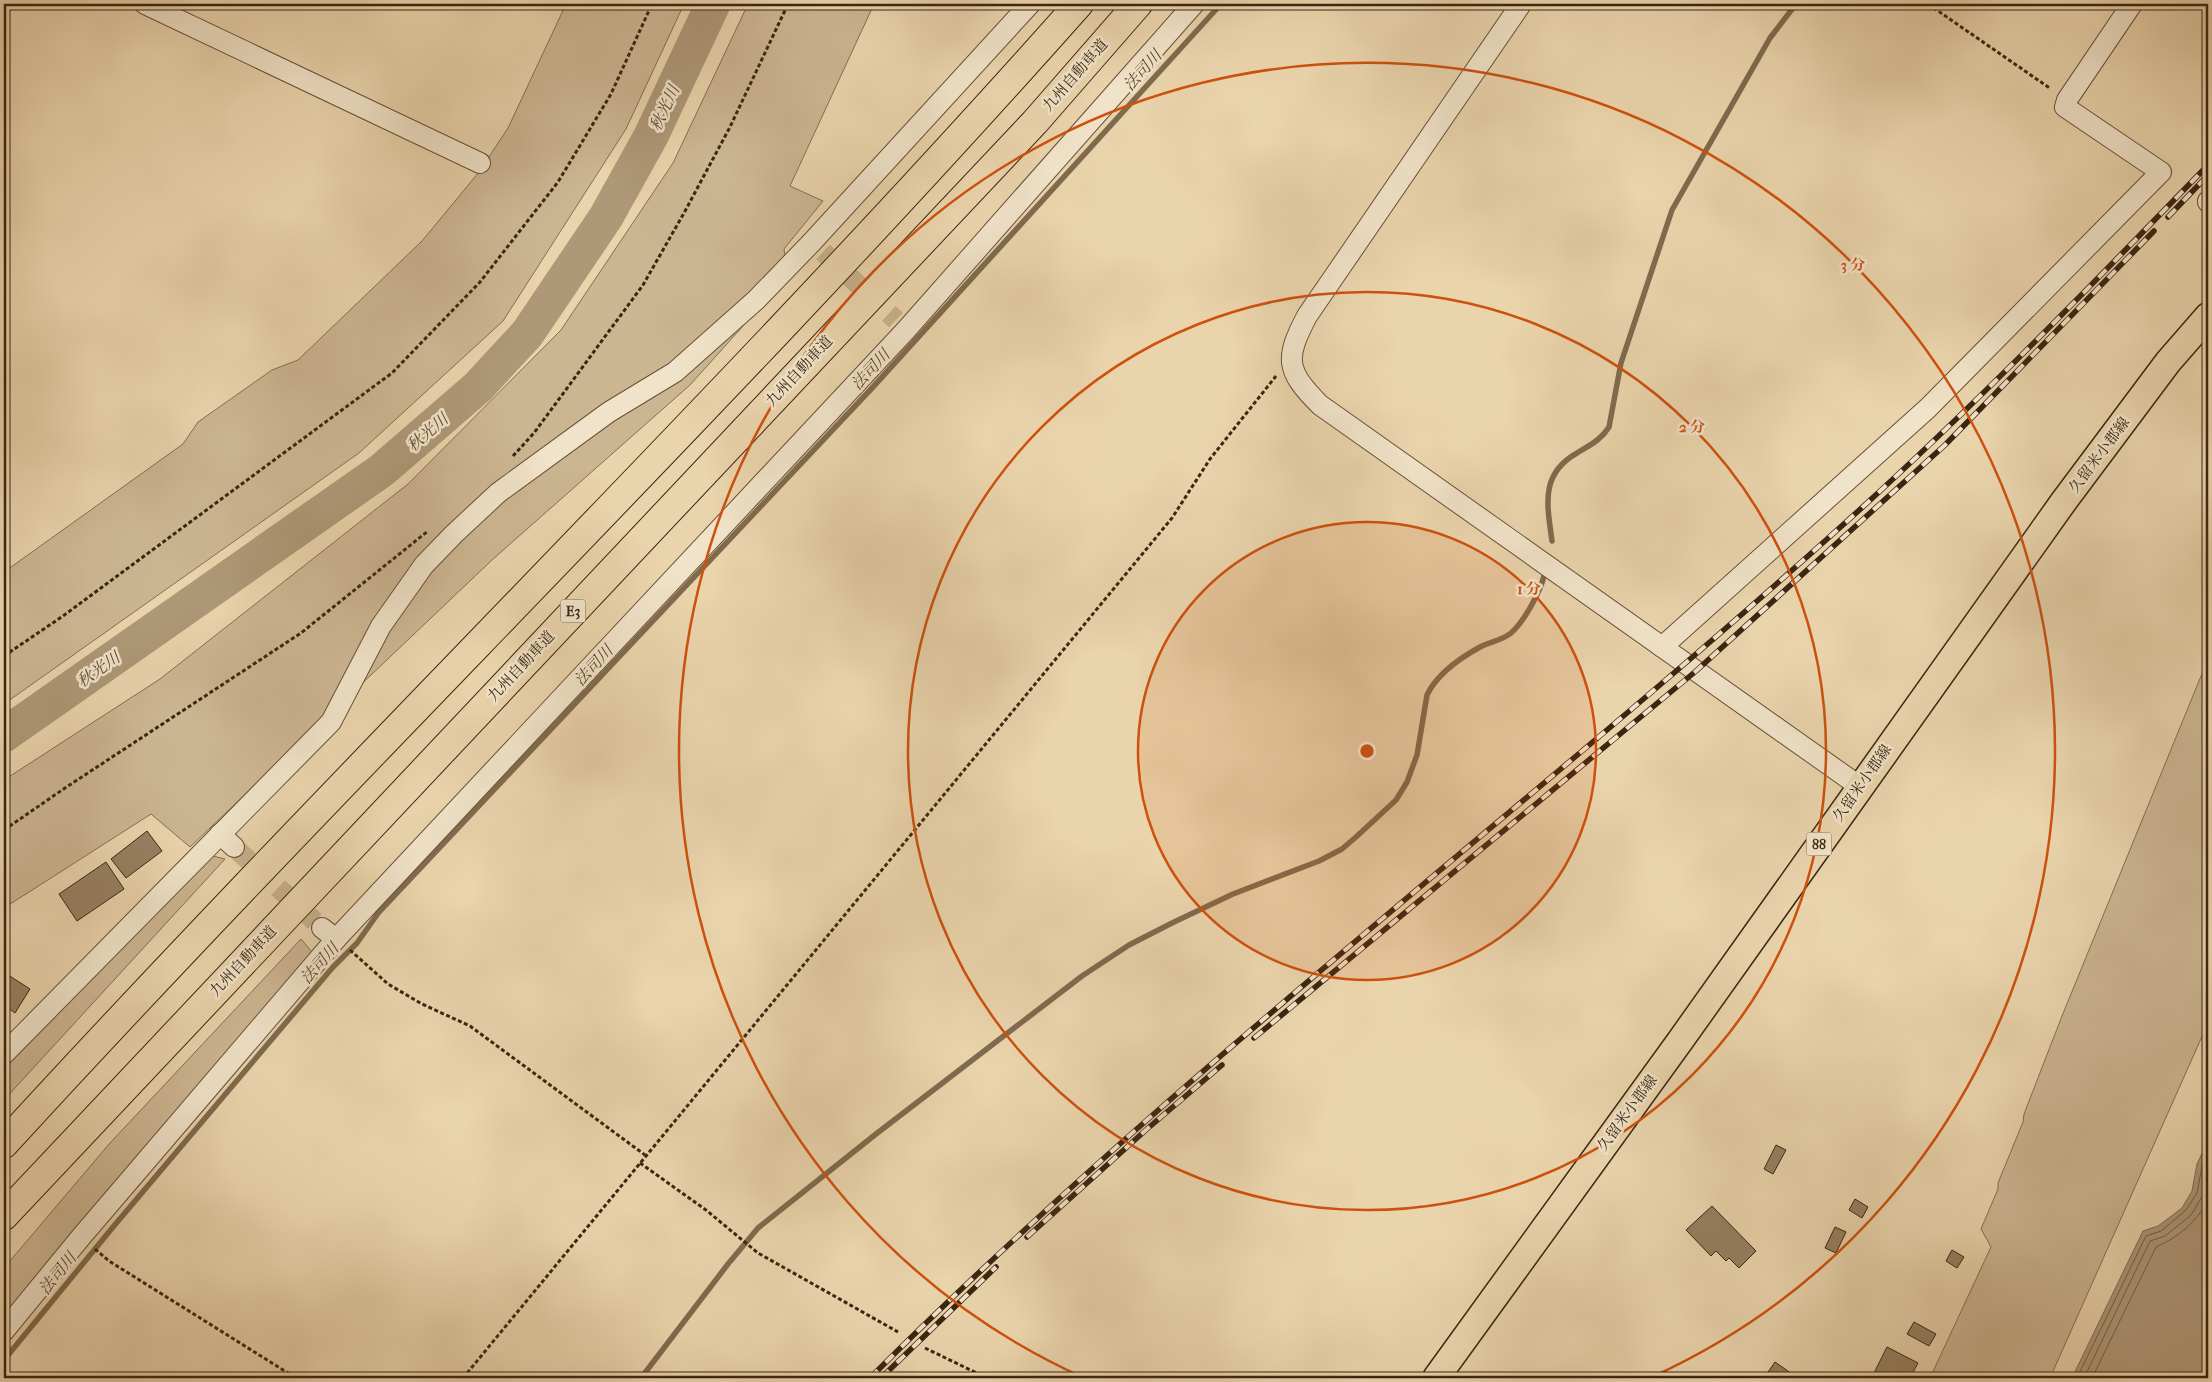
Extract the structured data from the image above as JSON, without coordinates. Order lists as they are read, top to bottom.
{
  "streets": {
    "highway": ["九州自動車道", "E3"],
    "main road": ["久留米小郡線", "88"]
  },
  "water": ["法司川", "秋光川"],
  "rings": ["3 分", "2 分", "1 分"]
}
